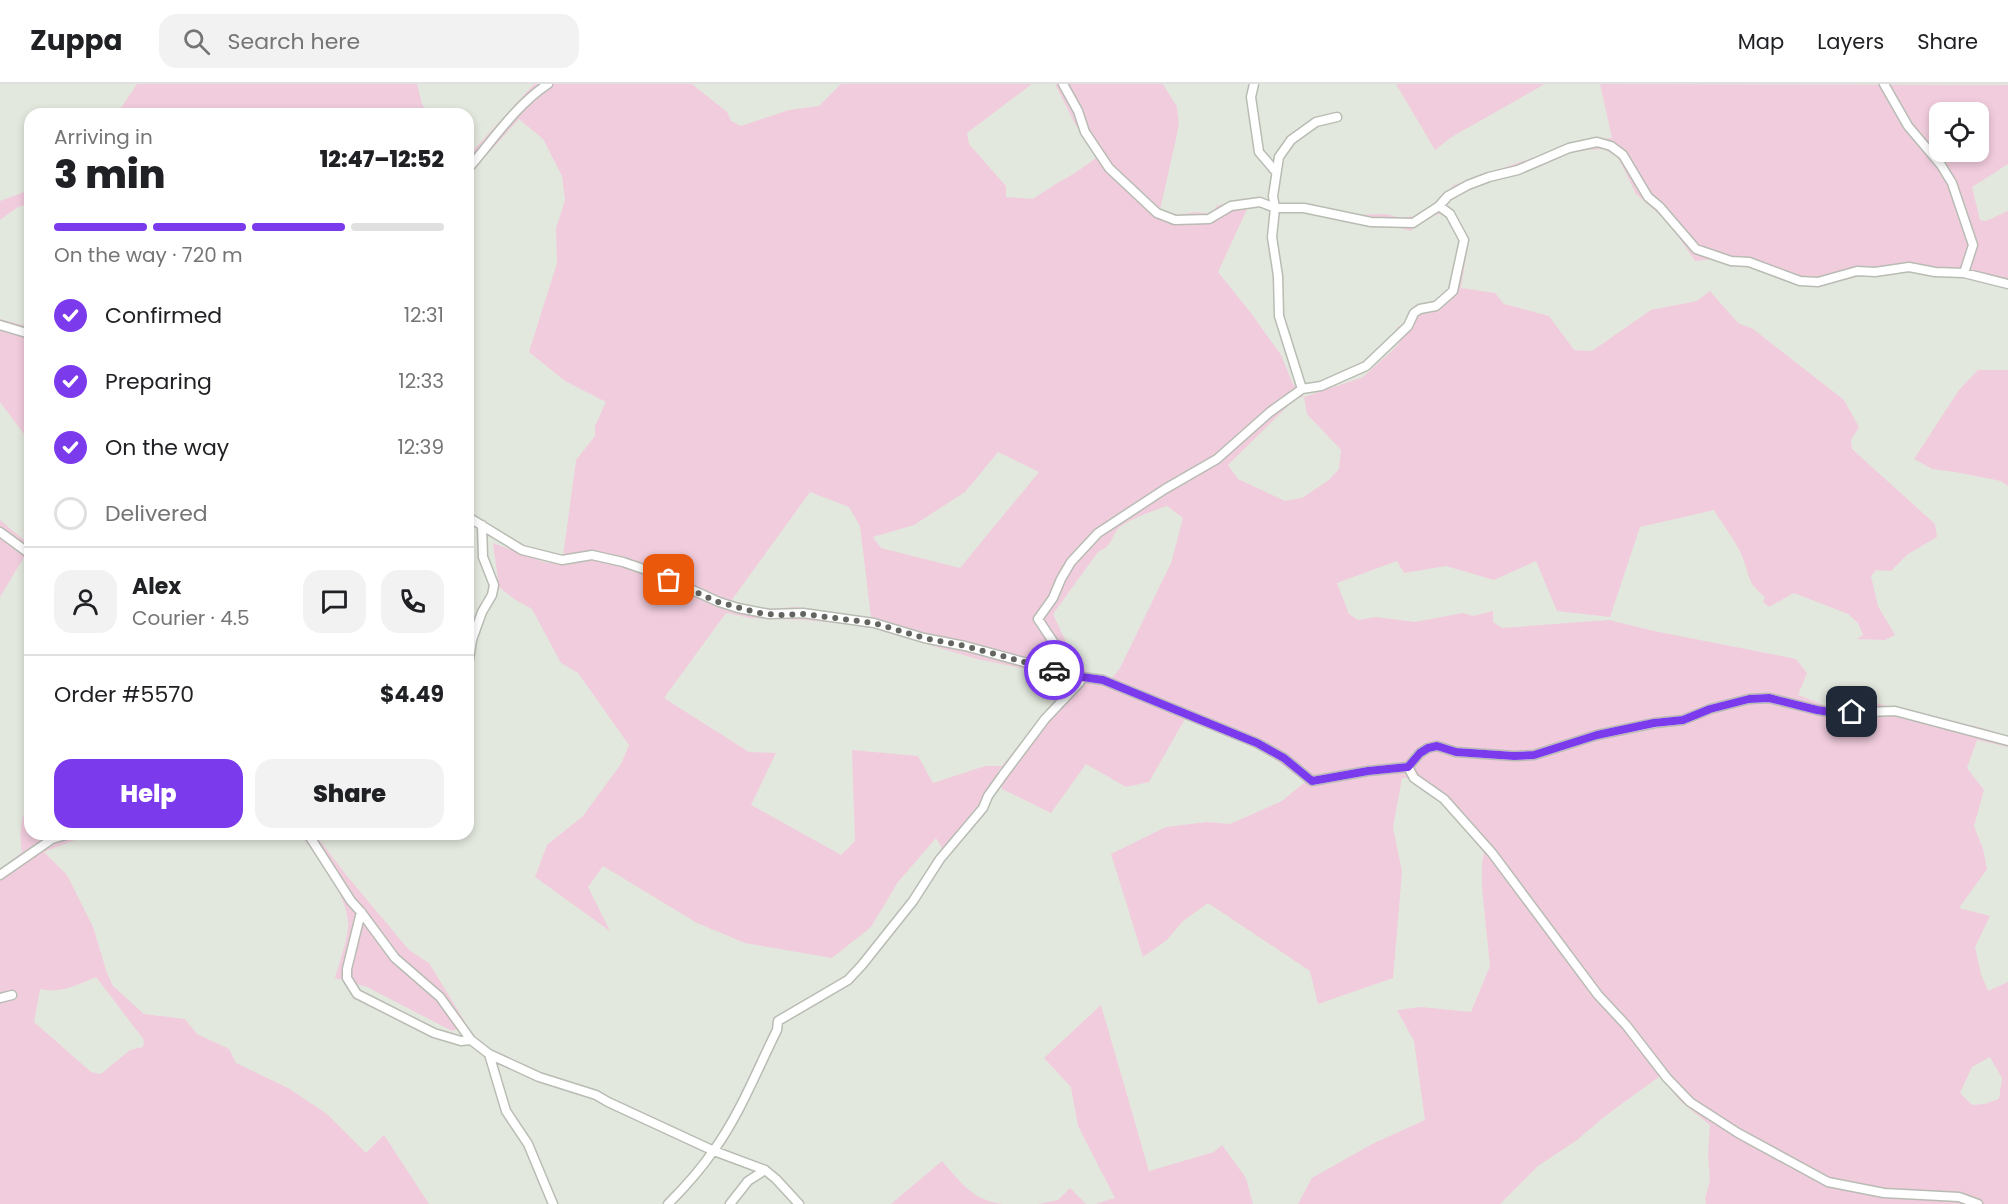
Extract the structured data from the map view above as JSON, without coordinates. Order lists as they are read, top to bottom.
{
  "page": {
    "header": "Zuppa",
    "search": "Search here",
    "nav": ["Map", "Layers", "Share"],
    "heading": ["3 min", "Arriving in", "12:47–12:52"],
    "panel": [
      "Alex",
      "Courier · 4.5",
      "Order #5570",
      "$4.49"
    ],
    "bar": "On the way · 720 m",
    "list": [
      ["Confirmed", "12:31"],
      ["Preparing", "12:33"],
      ["On the way", "12:39"],
      "Delivered"
    ],
    "buttons": ["Help", "Share"]
  }
}
